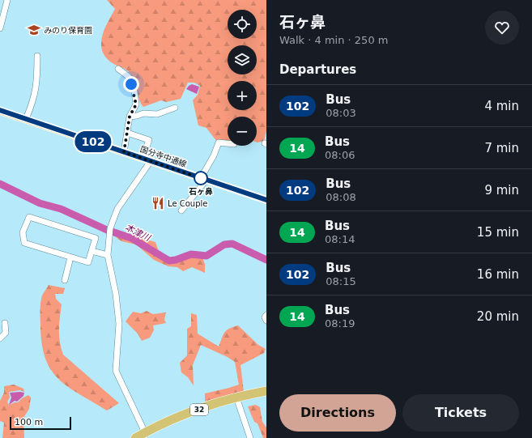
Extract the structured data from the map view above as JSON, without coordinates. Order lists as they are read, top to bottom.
{
  "streets": {
    "highway": ["32"],
    "main road": ["国分寺中通線"]
  },
  "water": ["本津川"],
  "places": {
    "school or university": ["みのり保育園"],
    "other": ["石ヶ鼻"],
    "restaurant": ["Le Couple"]
  },
  "lines": ["bus line 102"],
  "scale_bar": "100 m",
  "page": {
    "on_map": "102",
    "heading": [
      ["石ヶ鼻", "Walk · 4 min · 250 m"],
      "Departures"
    ],
    "map_buttons": ["+", "−"],
    "list": [
      {
        "mark": "102",
        "name": "Bus",
        "note": "08:03",
        "value": "4 min"
      },
      {
        "mark": "14",
        "name": "Bus",
        "note": "08:06",
        "value": "7 min"
      },
      {
        "mark": "102",
        "name": "Bus",
        "note": "08:08",
        "value": "9 min"
      },
      {
        "mark": "14",
        "name": "Bus",
        "note": "08:14",
        "value": "15 min"
      },
      {
        "mark": "102",
        "name": "Bus",
        "note": "08:15",
        "value": "16 min"
      },
      {
        "mark": "14",
        "name": "Bus",
        "note": "08:19",
        "value": "20 min"
      }
    ],
    "buttons": ["Directions", "Tickets"],
    "scale": "100 m"
  }
}
